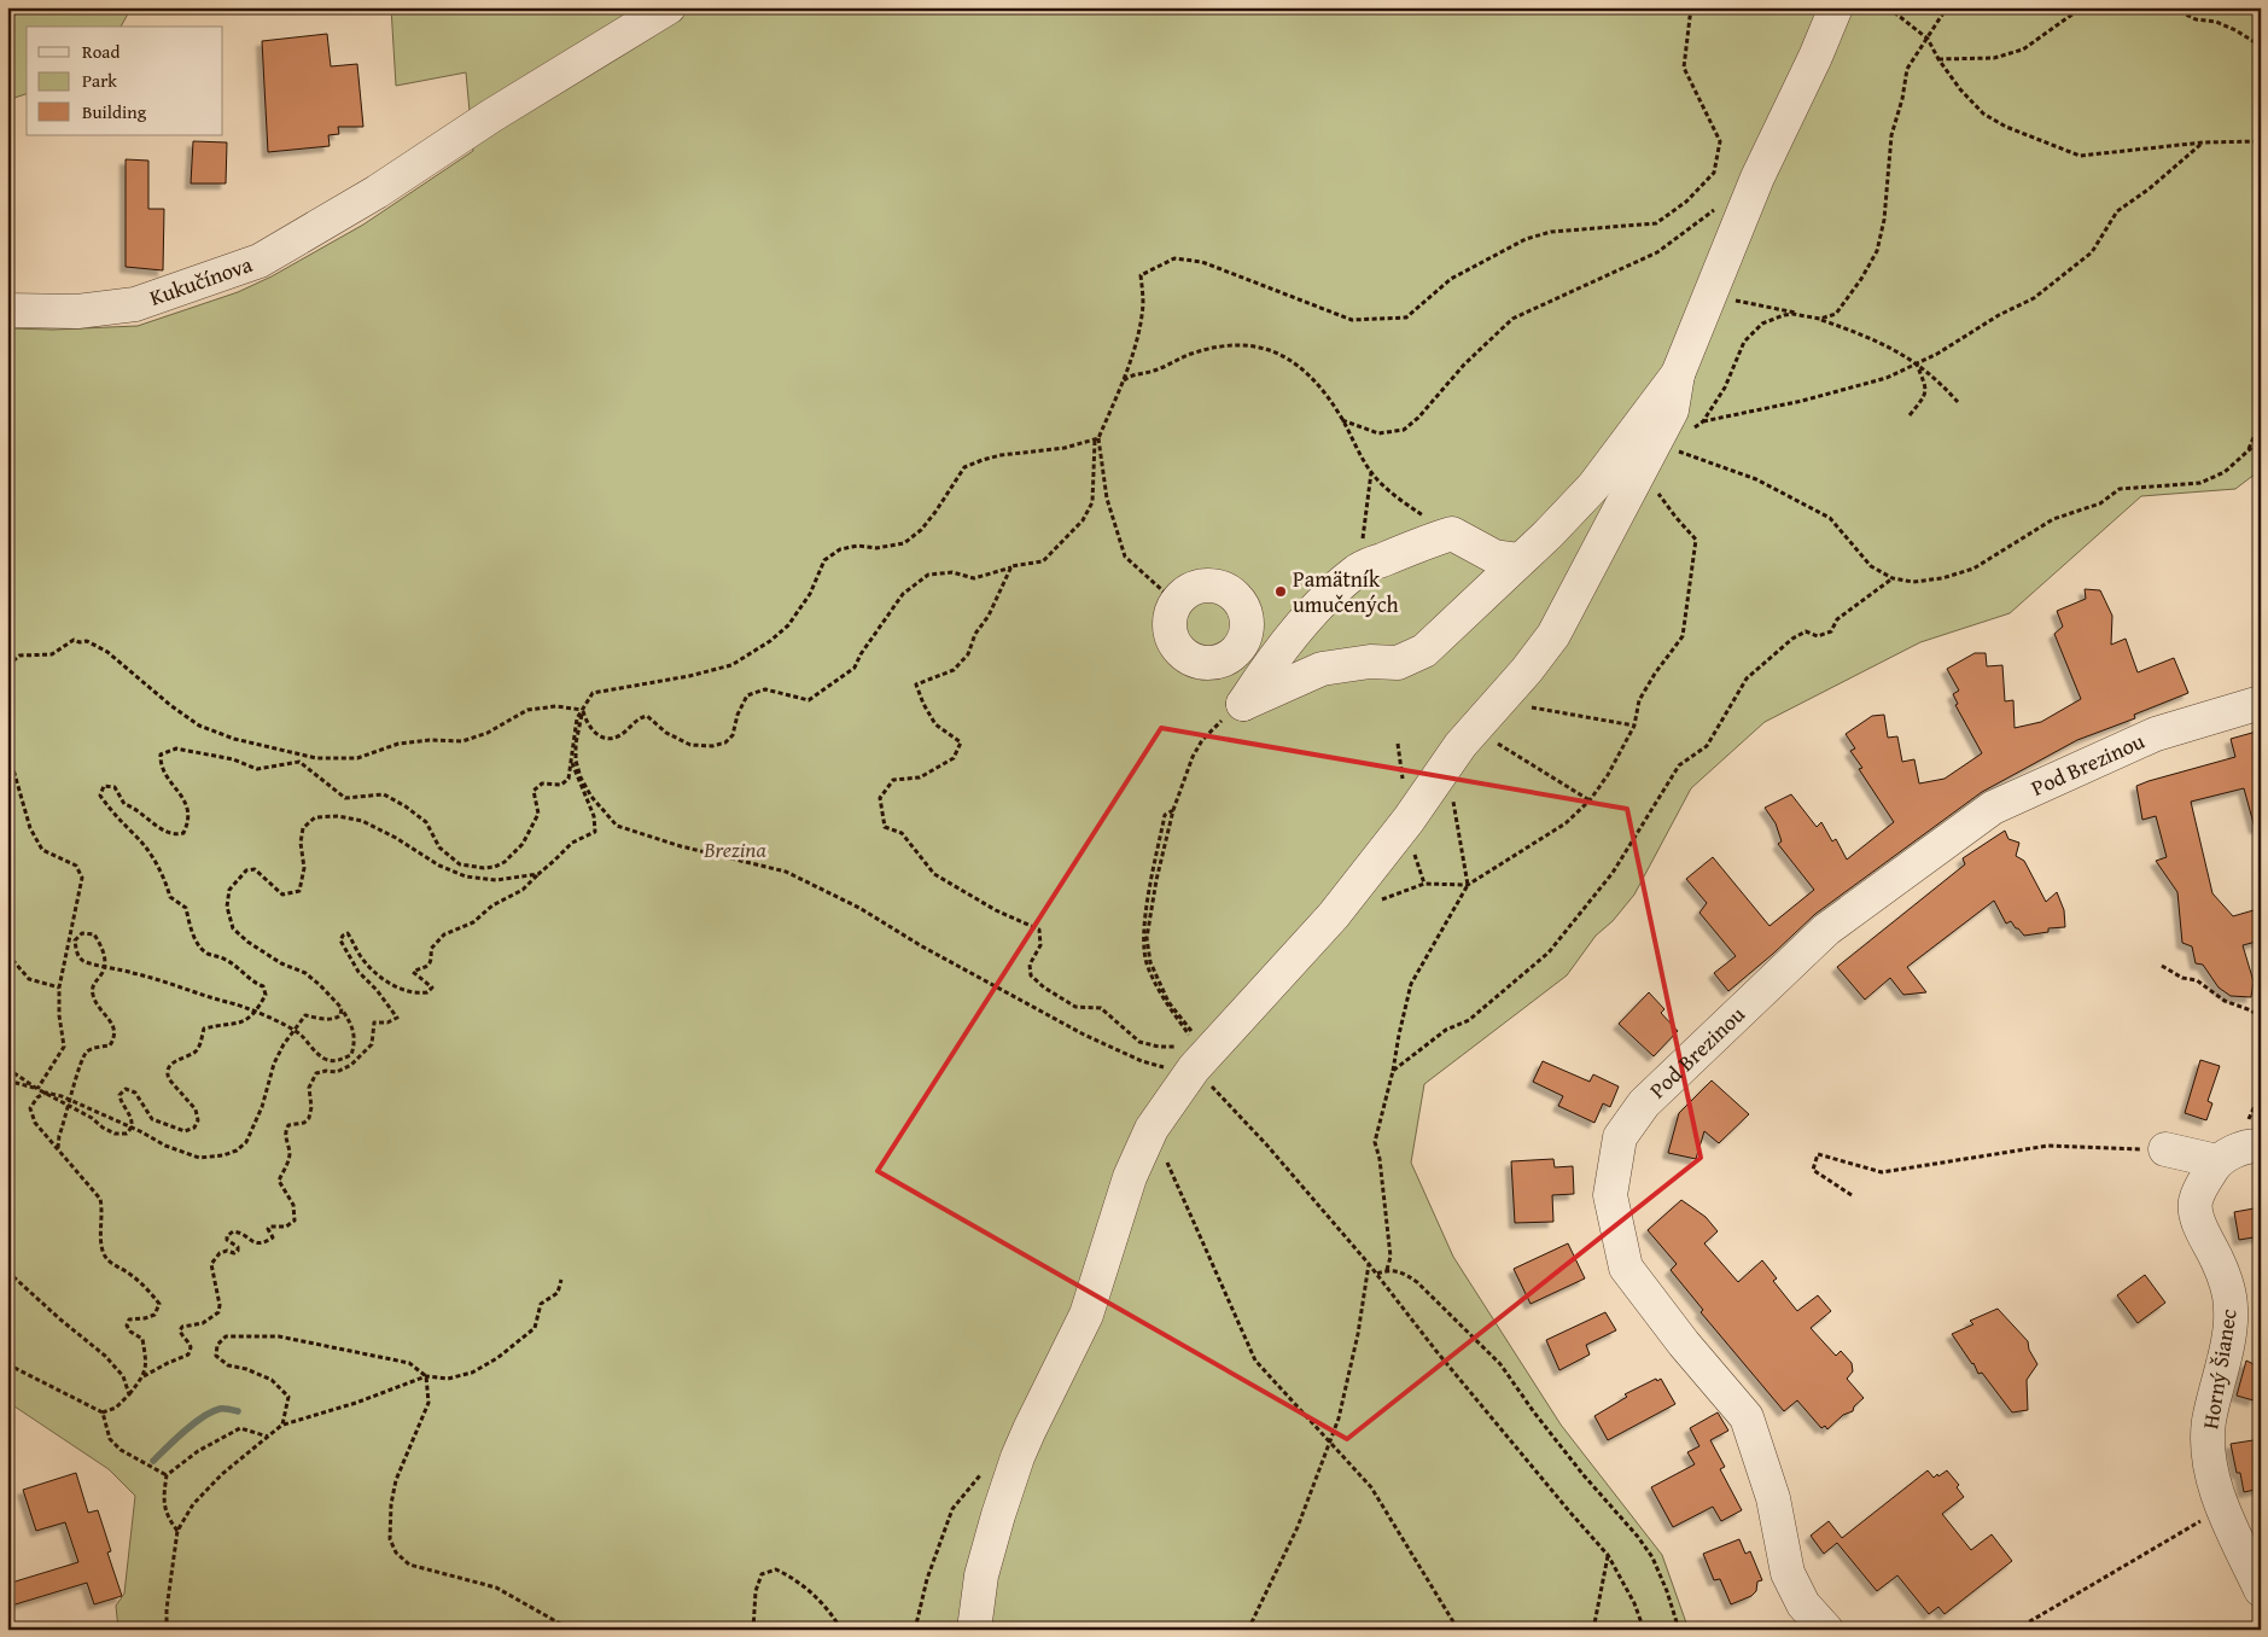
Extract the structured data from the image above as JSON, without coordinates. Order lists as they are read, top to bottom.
{
  "streets": {
    "street": ["Kukučínova", "Pod Brezinou", "Horný Šianec"]
  },
  "parks": ["Brezina"],
  "places": ["Pamätník umučených"],
  "legend": ["Road", "Park", "Building"]
}
